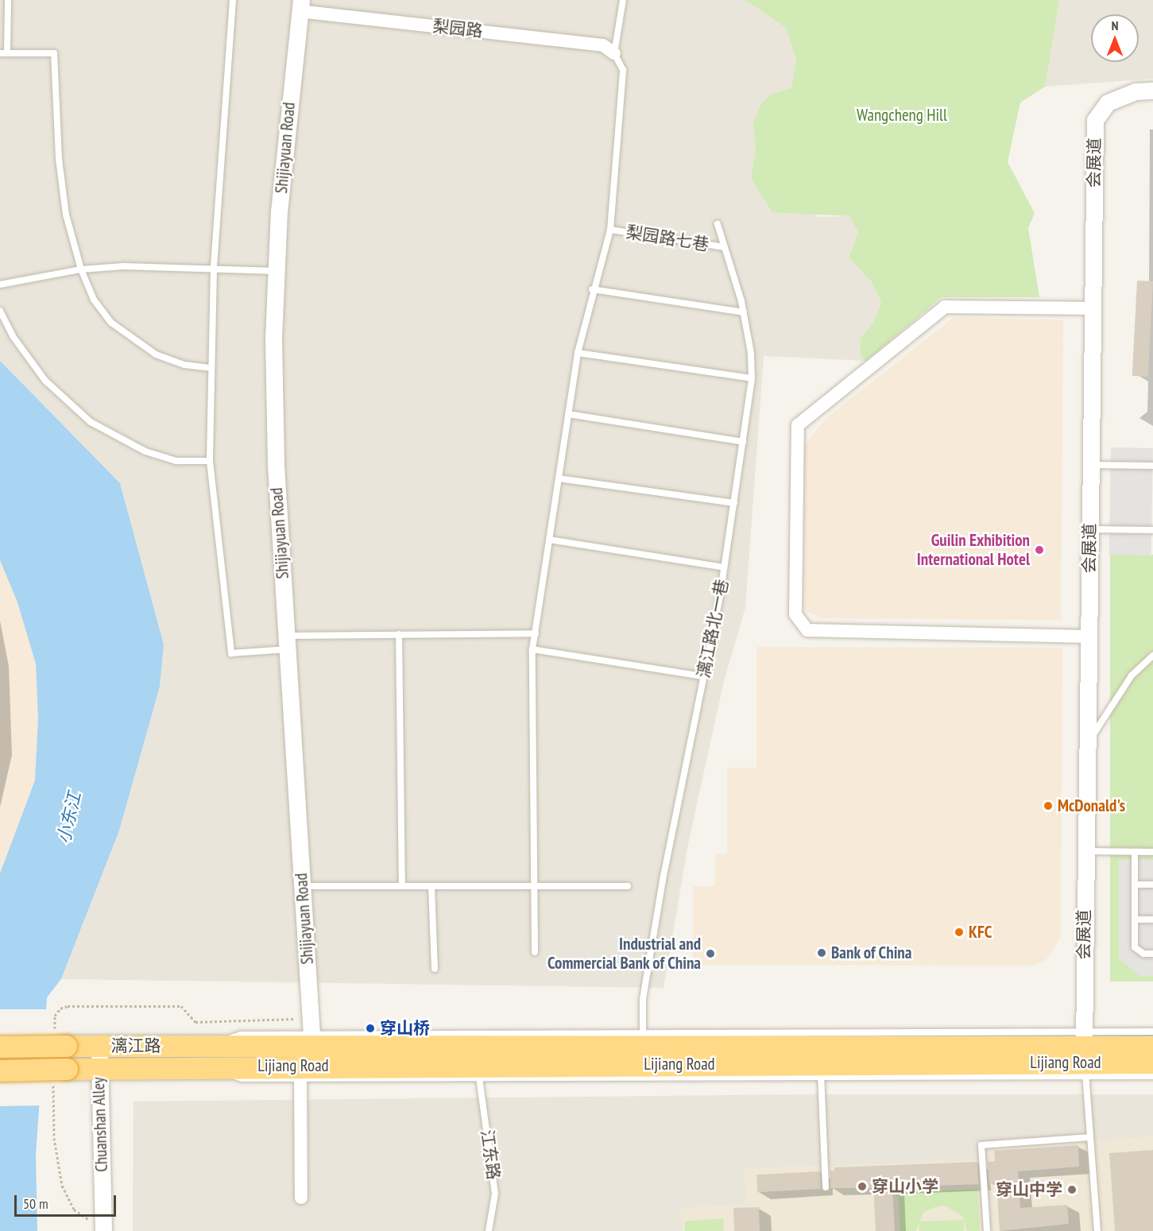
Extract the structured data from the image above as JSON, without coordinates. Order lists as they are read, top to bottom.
{
  "streets": {
    "highway": ["漓江路", "Lijiang Road"],
    "street": [
      "梨园路",
      "Shijiayuan Road",
      "会展道",
      "Chuanshan Alley"
    ],
    "lane": ["梨园路七巷", "漓江路北一巷", "江东路"]
  },
  "crossings": [
    ["梨园路", "Shijiayuan Road"],
    ["Shijiayuan Road", "Lijiang Road"],
    ["会展道", "Lijiang Road"],
    ["梨园路七巷", "漓江路北一巷"],
    ["漓江路", "Lijiang Road"],
    ["漓江路", "Chuanshan Alley"]
  ],
  "water": ["小东江"],
  "parks": ["Wangcheng Hill"],
  "places": [
    "Guilin Exhibition International Hotel",
    "McDonald's",
    "KFC",
    "Bank of China",
    "Industrial and Commercial Bank of China",
    "穿山桥",
    "穿山小学",
    "穿山中学"
  ],
  "scale_bar": "50 m",
  "north": "top"
}
